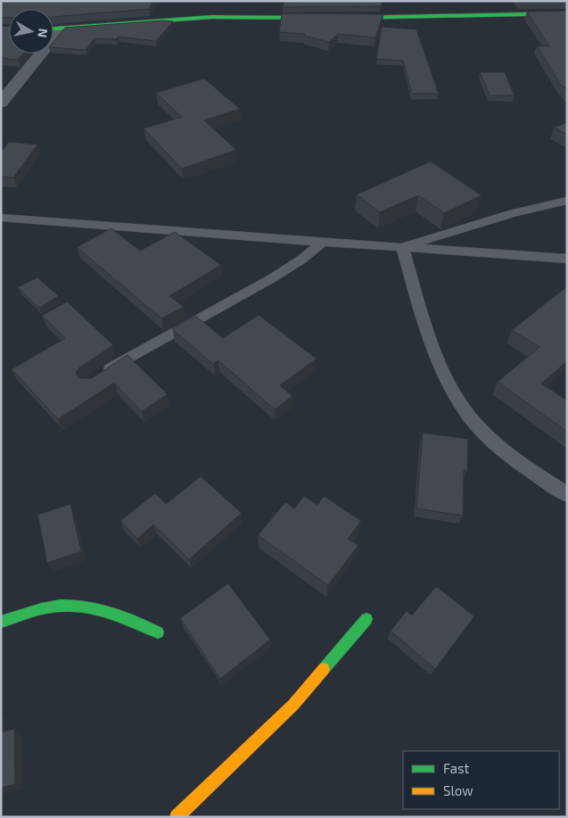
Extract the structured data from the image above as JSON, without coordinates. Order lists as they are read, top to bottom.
{
  "legend": ["Fast", "Slow"],
  "north": "right"
}
